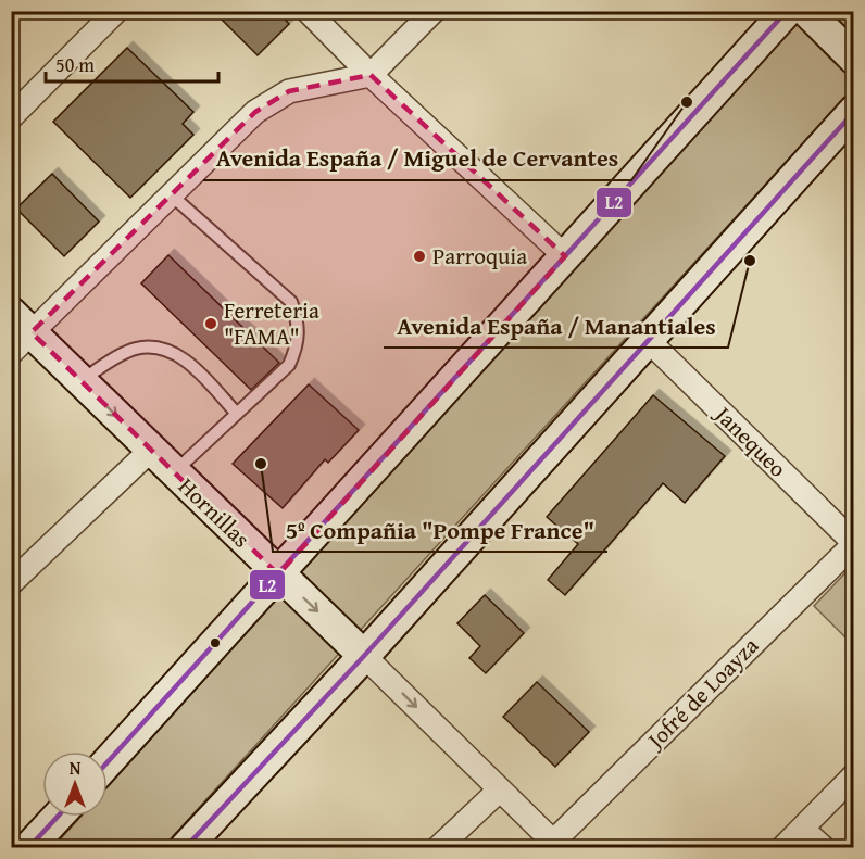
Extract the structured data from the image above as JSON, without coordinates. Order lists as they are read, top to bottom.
{
  "streets": {
    "main road": ["Hornillas"],
    "street": ["Janequeo", "Jofré de Loayza"]
  },
  "crossings": [
    ["Janequeo", "Jofré de Loayza"],
    ["Hornillas", "Jofré de Loayza"]
  ],
  "one_way": ["Hornillas"],
  "places": [
    "Avenida España / Miguel de Cervantes",
    "Parroquia",
    "Avenida España / Manantiales",
    "Ferreteria \"FAMA\"",
    "5º Compañia \"Pompe France\""
  ],
  "lines": ["transit line L2"],
  "scale_bar": "50 m",
  "north": "top"
}
